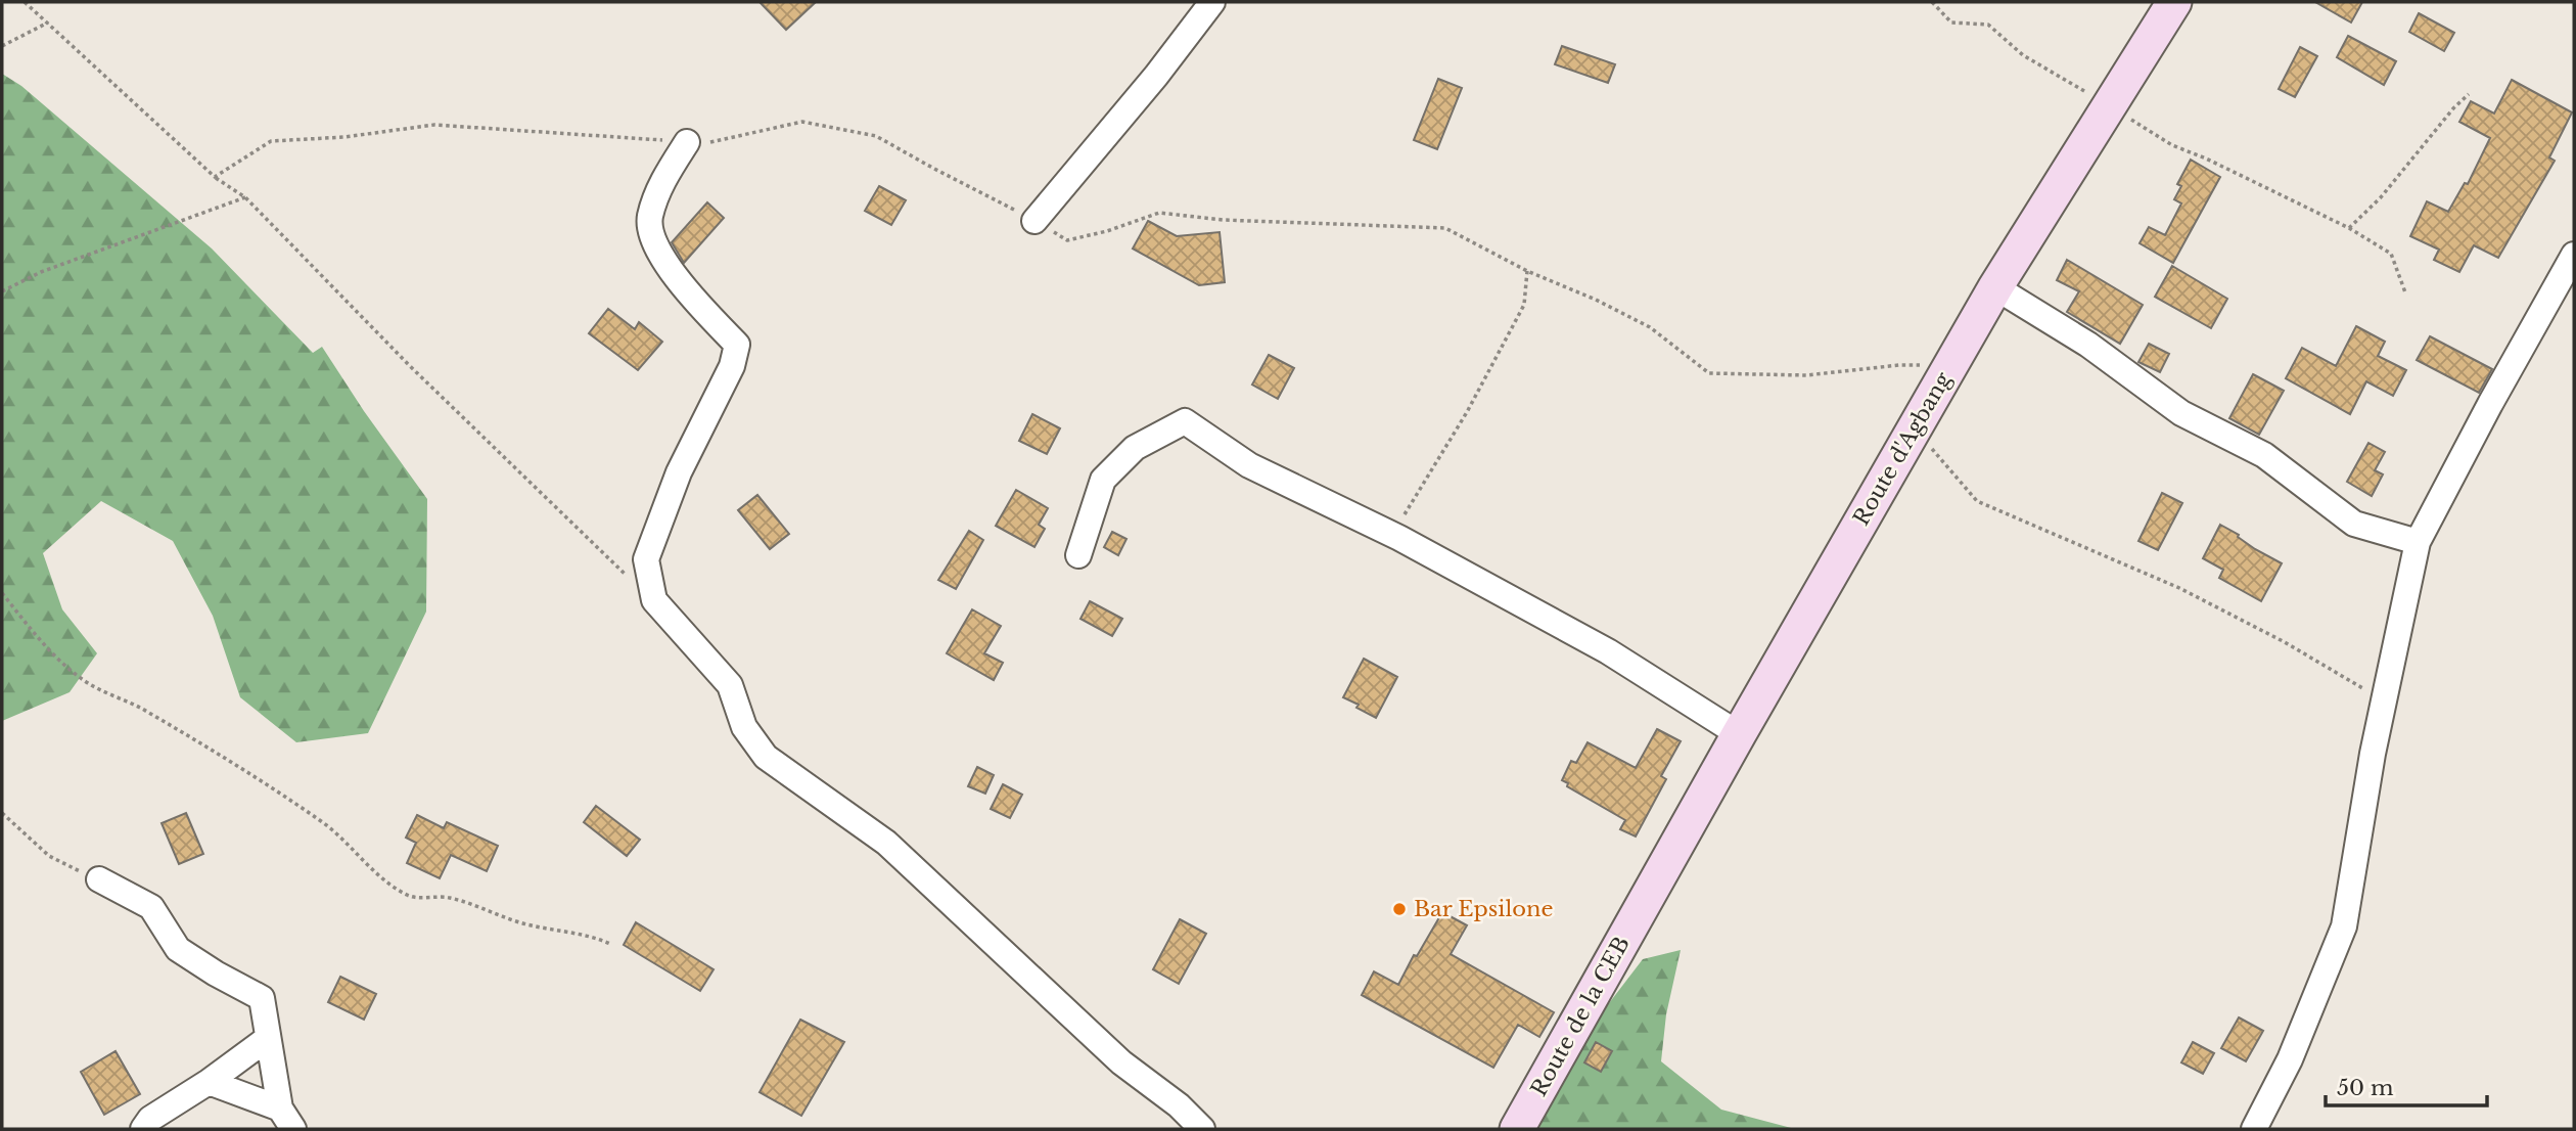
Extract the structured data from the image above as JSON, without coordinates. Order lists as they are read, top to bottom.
{
  "streets": {
    "main road": ["Route d'Agbang", "Route de la CEB"]
  },
  "crossings": [
    ["Route d'Agbang", "Route de la CEB"]
  ],
  "places": ["Bar Epsilone"],
  "scale_bar": "50 m"
}
